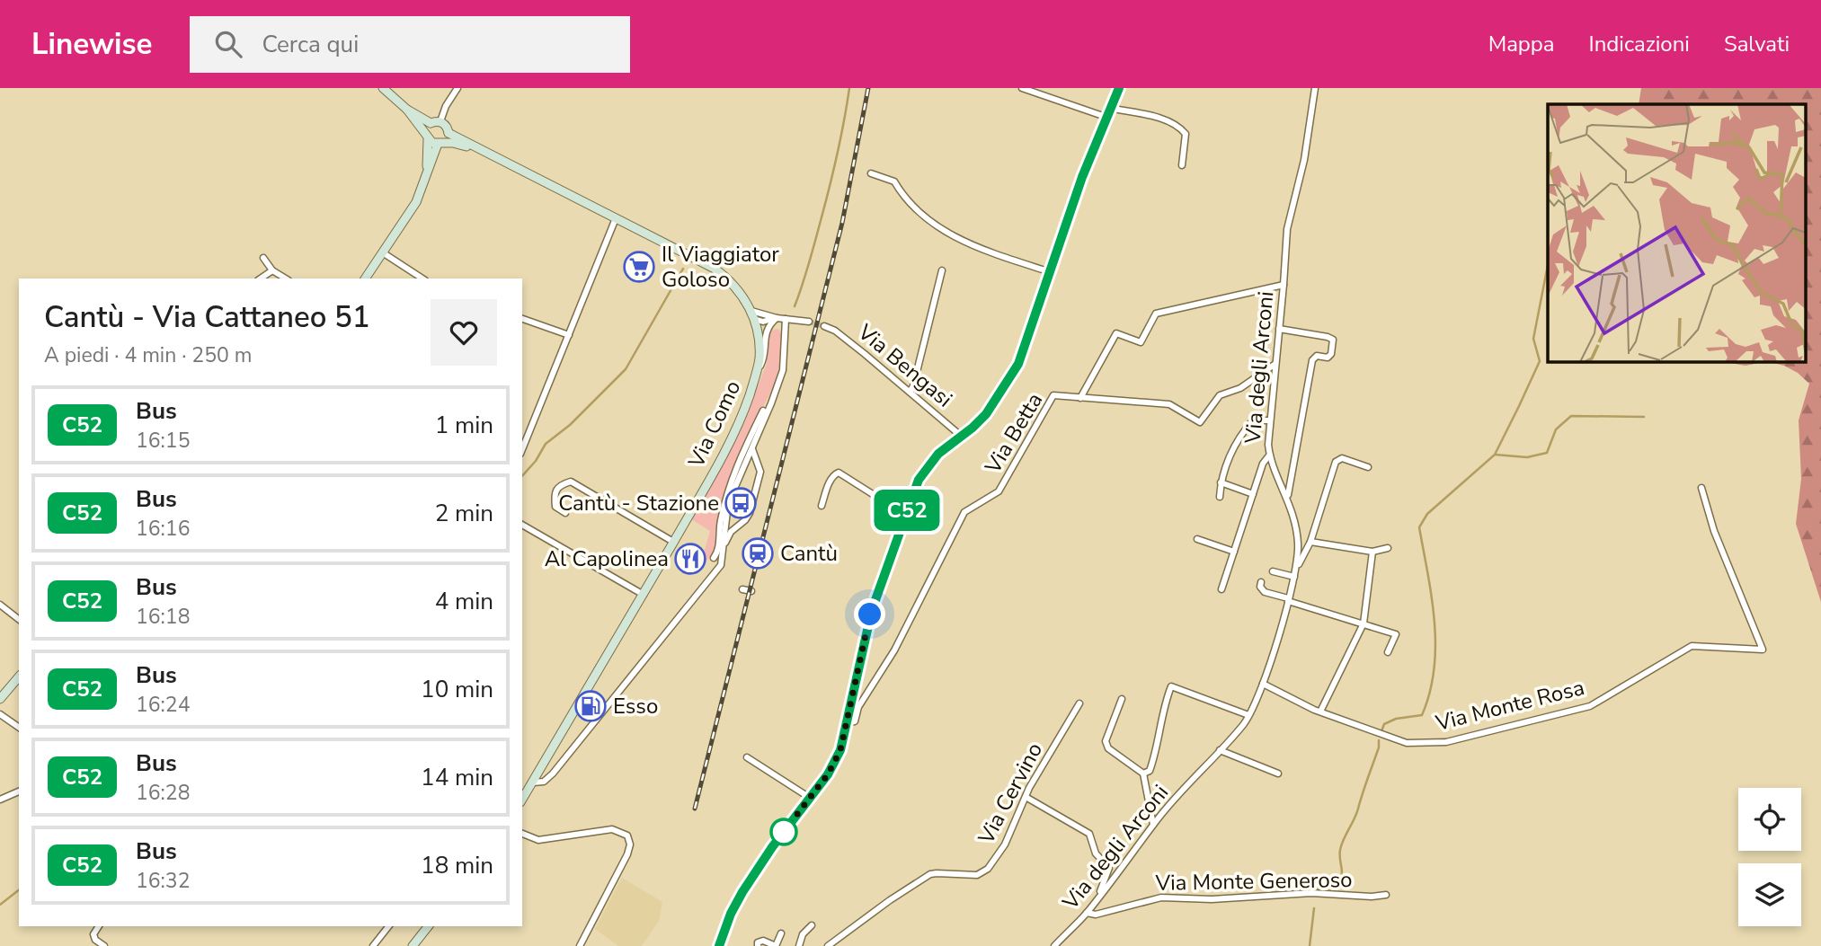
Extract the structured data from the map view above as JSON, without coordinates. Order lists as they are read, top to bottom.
{
  "streets": {
    "street": [
      "Via Bengasi",
      "Via degli Arconi",
      "Via Como",
      "Via Betta",
      "Via Monte Rosa",
      "Via Cervino",
      "Via Monte Generoso"
    ]
  },
  "crossings": [
    ["Via degli Arconi", "Via Betta"],
    ["Via degli Arconi", "Via Monte Rosa"],
    ["Via degli Arconi", "Via Monte Generoso"]
  ],
  "places": {
    "supermarket": ["Il Viaggiator Goloso"],
    "bus stop": ["Cantù - Stazione"],
    "station": ["Cantù"],
    "restaurant": ["Al Capolinea"],
    "fuel station": ["Esso"]
  },
  "lines": ["bus line C52"],
  "page": {
    "header": "Linewise",
    "search": "Cerca qui",
    "nav": ["Mappa", "Indicazioni", "Salvati"],
    "on_map": "C52",
    "heading": ["Cantù - Via Cattaneo 51", "A piedi · 4 min · 250 m"],
    "list": [
      {
        "mark": "C52",
        "name": "Bus",
        "note": "16:15",
        "value": "1 min"
      },
      {
        "mark": "C52",
        "name": "Bus",
        "note": "16:16",
        "value": "2 min"
      },
      {
        "mark": "C52",
        "name": "Bus",
        "note": "16:18",
        "value": "4 min"
      },
      {
        "mark": "C52",
        "name": "Bus",
        "note": "16:24",
        "value": "10 min"
      },
      {
        "mark": "C52",
        "name": "Bus",
        "note": "16:28",
        "value": "14 min"
      },
      {
        "mark": "C52",
        "name": "Bus",
        "note": "16:32",
        "value": "18 min"
      }
    ]
  }
}
